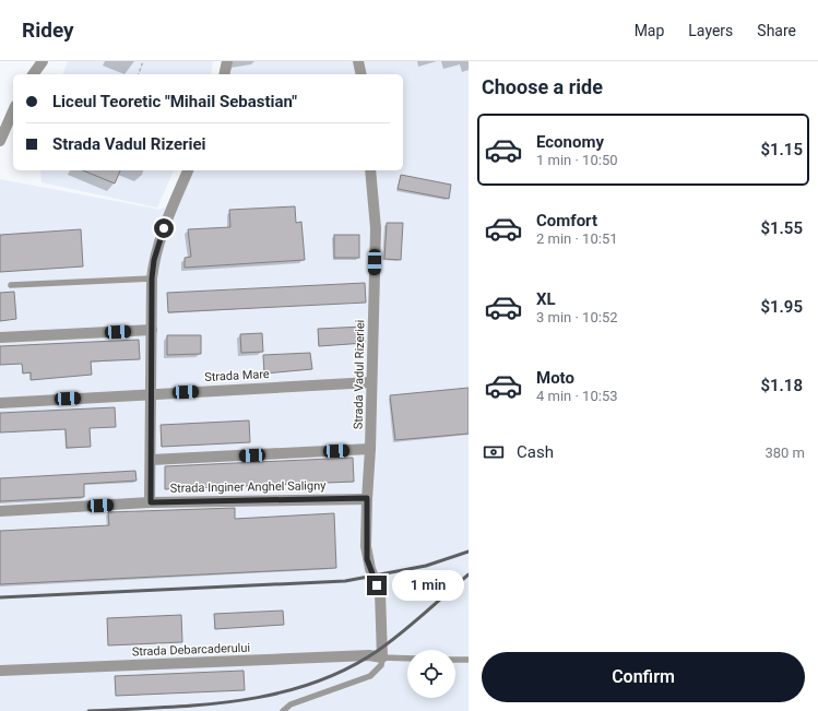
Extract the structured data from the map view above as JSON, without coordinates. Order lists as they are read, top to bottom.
{
  "streets": {
    "street": [
      "Strada Vadul Rizeriei",
      "Strada Mare",
      "Strada Inginer Anghel Saligny",
      "Strada Debarcaderului"
    ]
  },
  "crossings": [
    ["Strada Vadul Rizeriei", "Strada Mare"],
    ["Strada Vadul Rizeriei", "Strada Inginer Anghel Saligny"],
    ["Strada Vadul Rizeriei", "Strada Debarcaderului"]
  ],
  "page": {
    "header": "Ridey",
    "nav": ["Map", "Layers", "Share"],
    "heading": "Choose a ride",
    "banner": ["Liceul Teoretic \"Mihail Sebastian\"", "Strada Vadul Rizeriei"],
    "list": [
      {
        "name": "Economy",
        "note": "1 min · 10:50",
        "value": "$1.15"
      },
      {
        "name": "Comfort",
        "note": "2 min · 10:51",
        "value": "$1.55"
      },
      {
        "name": "XL",
        "note": "3 min · 10:52",
        "value": "$1.95"
      },
      {
        "name": "Moto",
        "note": "4 min · 10:53",
        "value": "$1.18"
      }
    ],
    "pay": ["Cash", "380 m"],
    "bubble": "1 min",
    "buttons": "Confirm"
  }
}
